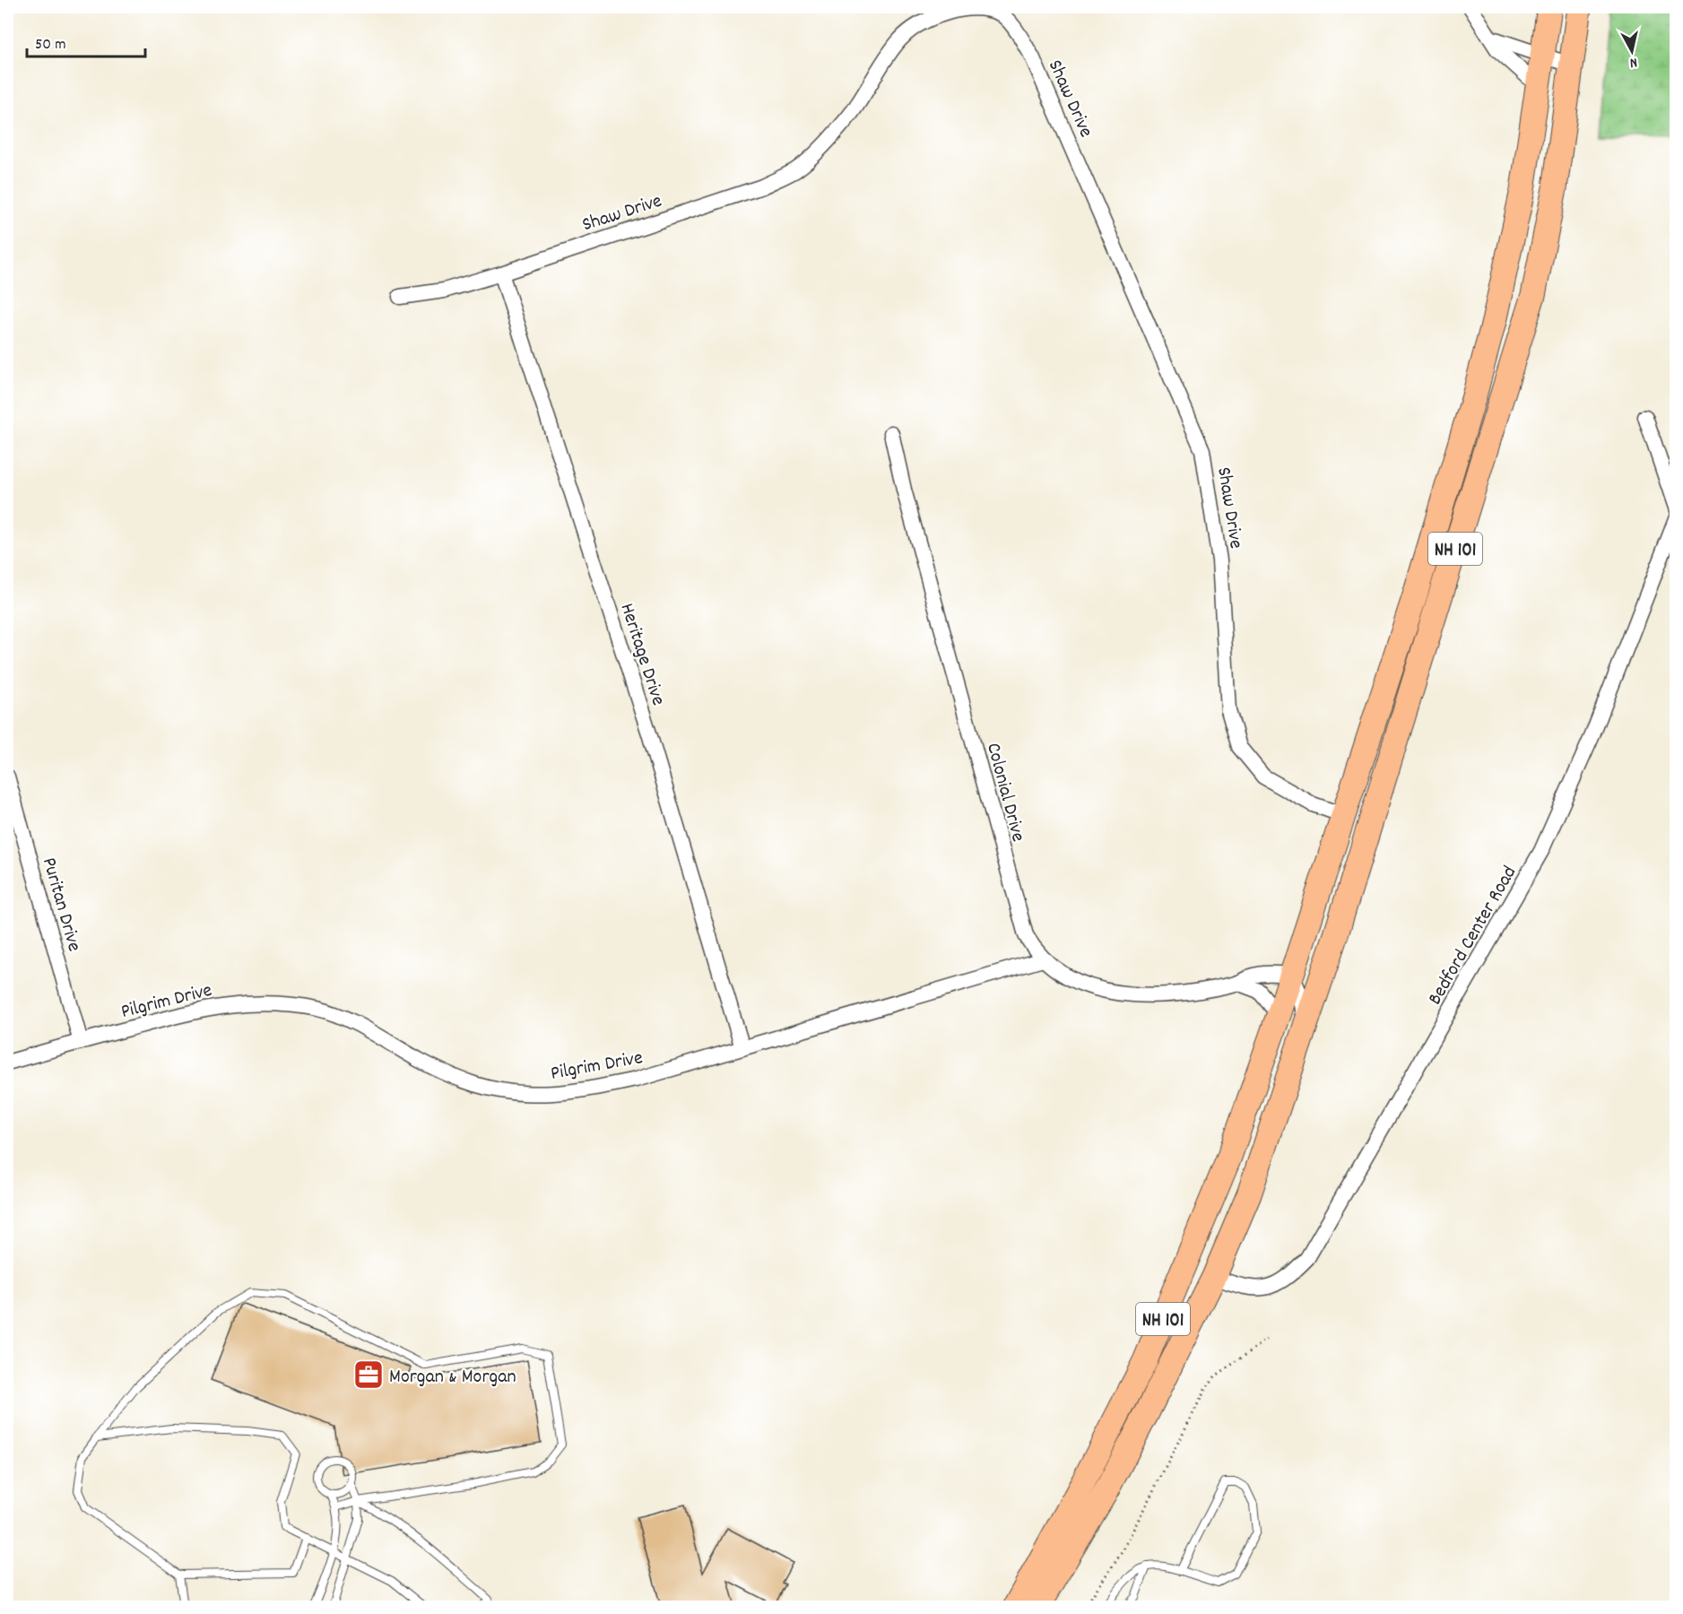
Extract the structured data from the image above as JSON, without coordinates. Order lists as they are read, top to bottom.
{
  "streets": {
    "highway": ["NH 101"],
    "street": [
      "Shaw Drive",
      "Heritage Drive",
      "Colonial Drive",
      "Puritan Drive",
      "Bedford Center Road",
      "Pilgrim Drive"
    ]
  },
  "crossings": [
    ["Shaw Drive", "NH 101"],
    ["Shaw Drive", "Heritage Drive"],
    ["NH 101", "Colonial Drive"],
    ["NH 101", "Bedford Center Road"],
    ["Heritage Drive", "Pilgrim Drive"],
    ["Colonial Drive", "Pilgrim Drive"],
    ["Puritan Drive", "Pilgrim Drive"]
  ],
  "places": {
    "office": ["Morgan & Morgan"]
  },
  "scale_bar": "50 m",
  "north": "bottom"
}
